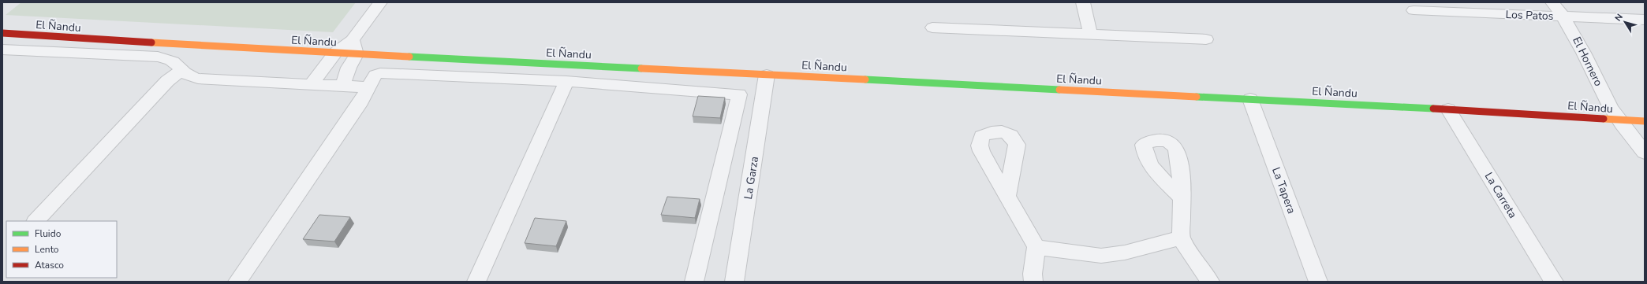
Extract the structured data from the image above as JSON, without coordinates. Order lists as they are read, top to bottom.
{
  "streets": {
    "street": [
      "Los Patos",
      "El Ñandu",
      "El Hornero",
      "La Garza",
      "La Tapera",
      "La Carreta"
    ]
  },
  "crossings": [
    ["Los Patos", "El Hornero"],
    ["El Ñandu", "El Hornero"],
    ["El Ñandu", "La Garza"],
    ["El Ñandu", "La Tapera"],
    ["El Ñandu", "La Carreta"]
  ],
  "legend": ["Fluido", "Lento", "Atasco"],
  "north": "top left"
}
